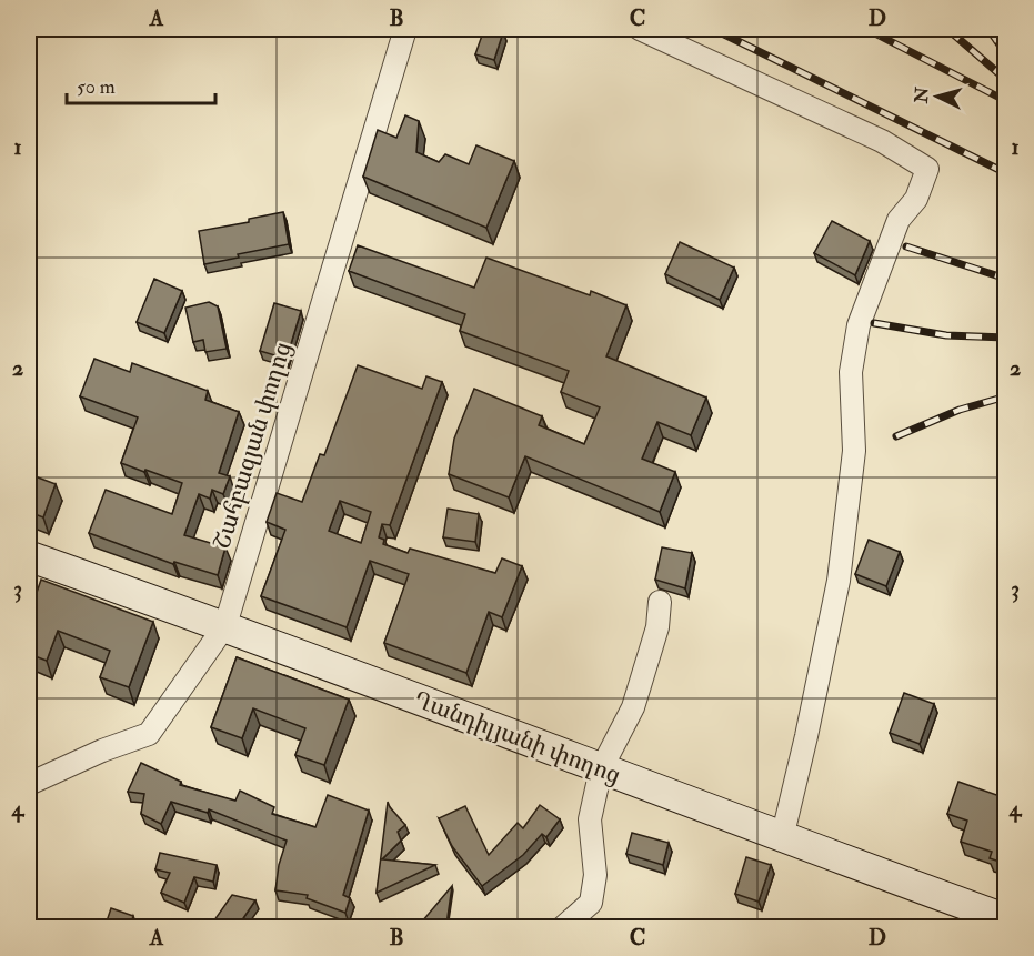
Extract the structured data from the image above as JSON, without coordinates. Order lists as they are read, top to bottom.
{
  "streets": {
    "main road": ["Ղանդիլյանի փողոց"],
    "street": ["Շահբազյան փողոց"]
  },
  "crossings": [
    ["Շահբազյան փողոց", "Ղանդիլյանի փողոց"]
  ],
  "scale_bar": "50 m",
  "north": "left",
  "grid": {
    "columns": [
      "A",
      "B",
      "C",
      "D"
    ],
    "rows": [
      "1",
      "2",
      "3",
      "4"
    ]
  }
}
